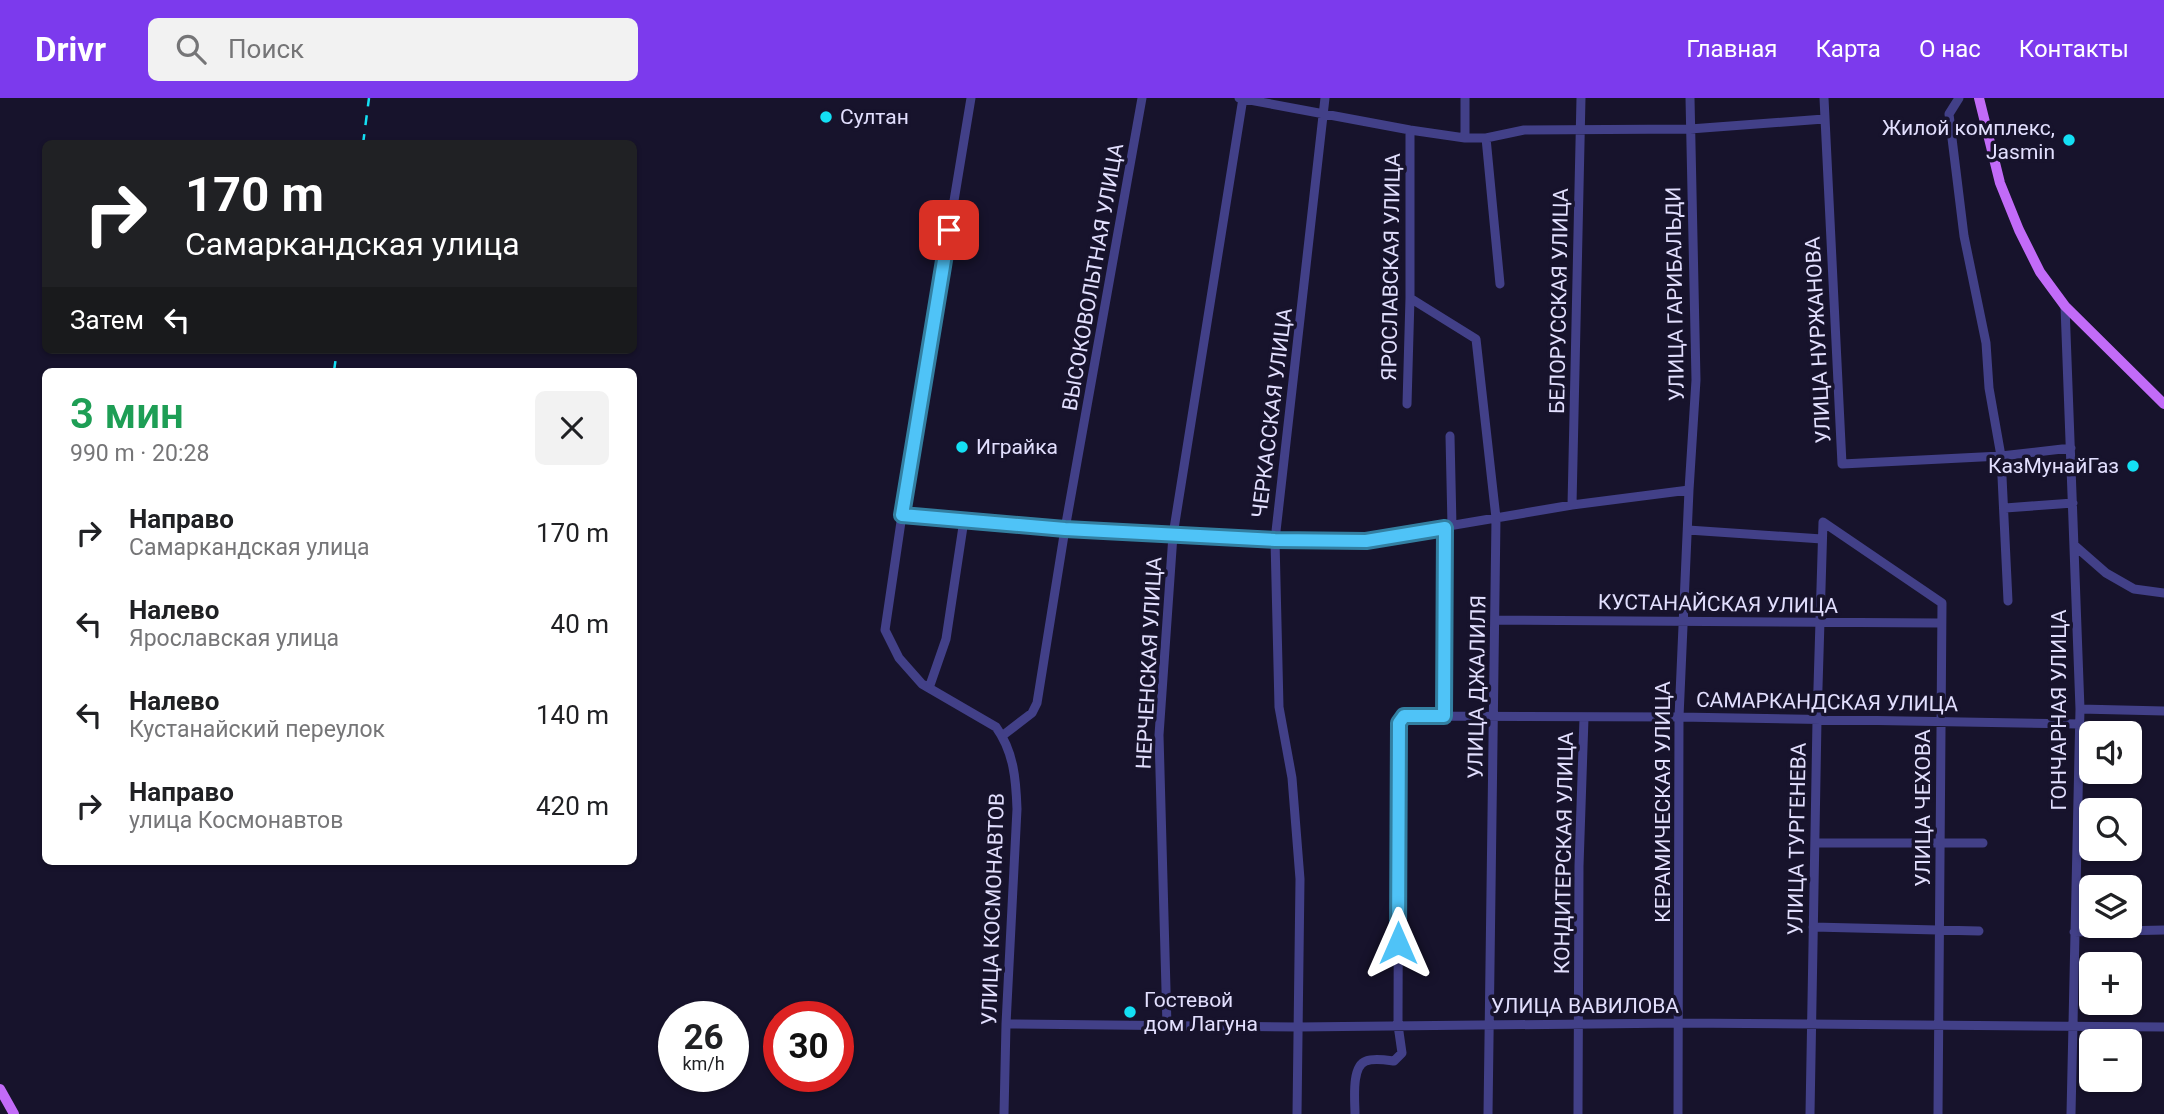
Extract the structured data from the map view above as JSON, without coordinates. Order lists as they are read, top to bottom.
{
  "streets": {
    "street": [
      "ЯРОСЛАВСКАЯ УЛИЦА",
      "ВЫСОКОВОЛЬТНАЯ УЛИЦА",
      "УЛИЦА ГАРИБАЛЬДИ",
      "БЕЛОРУССКАЯ УЛИЦА",
      "УЛИЦА НУРЖАНОВА",
      "ЧЕРКАССКАЯ УЛИЦА",
      "КУСТАНАЙСКАЯ УЛИЦА",
      "НЕРЧЕНСКАЯ УЛИЦА",
      "УЛИЦА ДЖАЛИЛЯ",
      "САМАРКАНДСКАЯ УЛИЦА",
      "ГОНЧАРНАЯ УЛИЦА",
      "КЕРАМИЧЕСКАЯ УЛИЦА",
      "УЛИЦА ЧЕХОВА",
      "УЛИЦА ТУРГЕНЕВА",
      "КОНДИТЕРСКАЯ УЛИЦА",
      "УЛИЦА КОСМОНАВТОВ",
      "УЛИЦА ВАВИЛОВА"
    ]
  },
  "crossings": [
    ["ЯРОСЛАВСКАЯ УЛИЦА", "УЛИЦА ДЖАЛИЛЯ"],
    ["ВЫСОКОВОЛЬТНАЯ УЛИЦА", "УЛИЦА КОСМОНАВТОВ"],
    ["УЛИЦА ГАРИБАЛЬДИ", "КЕРАМИЧЕСКАЯ УЛИЦА"],
    ["УЛИЦА НУРЖАНОВА", "ГОНЧАРНАЯ УЛИЦА"],
    ["ЧЕРКАССКАЯ УЛИЦА", "УЛИЦА ВАВИЛОВА"],
    ["КУСТАНАЙСКАЯ УЛИЦА", "УЛИЦА ДЖАЛИЛЯ"],
    ["КУСТАНАЙСКАЯ УЛИЦА", "КЕРАМИЧЕСКАЯ УЛИЦА"],
    ["КУСТАНАЙСКАЯ УЛИЦА", "УЛИЦА ЧЕХОВА"],
    ["КУСТАНАЙСКАЯ УЛИЦА", "УЛИЦА ТУРГЕНЕВА"],
    ["НЕРЧЕНСКАЯ УЛИЦА", "УЛИЦА ВАВИЛОВА"],
    ["УЛИЦА ДЖАЛИЛЯ", "САМАРКАНДСКАЯ УЛИЦА"],
    ["УЛИЦА ДЖАЛИЛЯ", "УЛИЦА ВАВИЛОВА"],
    ["САМАРКАНДСКАЯ УЛИЦА", "КЕРАМИЧЕСКАЯ УЛИЦА"],
    ["САМАРКАНДСКАЯ УЛИЦА", "УЛИЦА ЧЕХОВА"],
    ["САМАРКАНДСКАЯ УЛИЦА", "УЛИЦА ТУРГЕНЕВА"],
    ["САМАРКАНДСКАЯ УЛИЦА", "КОНДИТЕРСКАЯ УЛИЦА"],
    ["САМАРКАНДСКАЯ УЛИЦА", "УЛИЦА ВАВИЛОВА"],
    ["ГОНЧАРНАЯ УЛИЦА", "УЛИЦА ВАВИЛОВА"],
    ["КЕРАМИЧЕСКАЯ УЛИЦА", "УЛИЦА ВАВИЛОВА"],
    ["УЛИЦА ЧЕХОВА", "УЛИЦА ТУРГЕНЕВА"],
    ["УЛИЦА ЧЕХОВА", "УЛИЦА ВАВИЛОВА"],
    ["УЛИЦА ТУРГЕНЕВА", "УЛИЦА ВАВИЛОВА"],
    ["КОНДИТЕРСКАЯ УЛИЦА", "УЛИЦА ВАВИЛОВА"],
    ["УЛИЦА КОСМОНАВТОВ", "УЛИЦА ВАВИЛОВА"]
  ],
  "places": [
    "Султан",
    "Жилой комплекс, Jasmin",
    "Играйка",
    "КазМунайГаз",
    "Гостевой дом Лагуна"
  ],
  "page": {
    "header": "Drivr",
    "search": "Поиск",
    "nav": [
      "Главная",
      "Карта",
      "О нас",
      "Контакты"
    ],
    "turn": ["170 m", "Самаркандская улица"],
    "then": "Затем",
    "heading": ["3 мин", "990 m · 20:28"],
    "list": [
      {
        "name": "Направо",
        "note": "Самаркандская улица",
        "value": "170 m"
      },
      {
        "name": "Налево",
        "note": "Ярославская улица",
        "value": "40 m"
      },
      {
        "name": "Налево",
        "note": "Кустанайский переулок",
        "value": "140 m"
      },
      {
        "name": "Направо",
        "note": "улица Космонавтов",
        "value": "420 m"
      }
    ],
    "map_buttons": ["+", "−"],
    "speed": "26 km/h",
    "limit": "30"
  }
}
